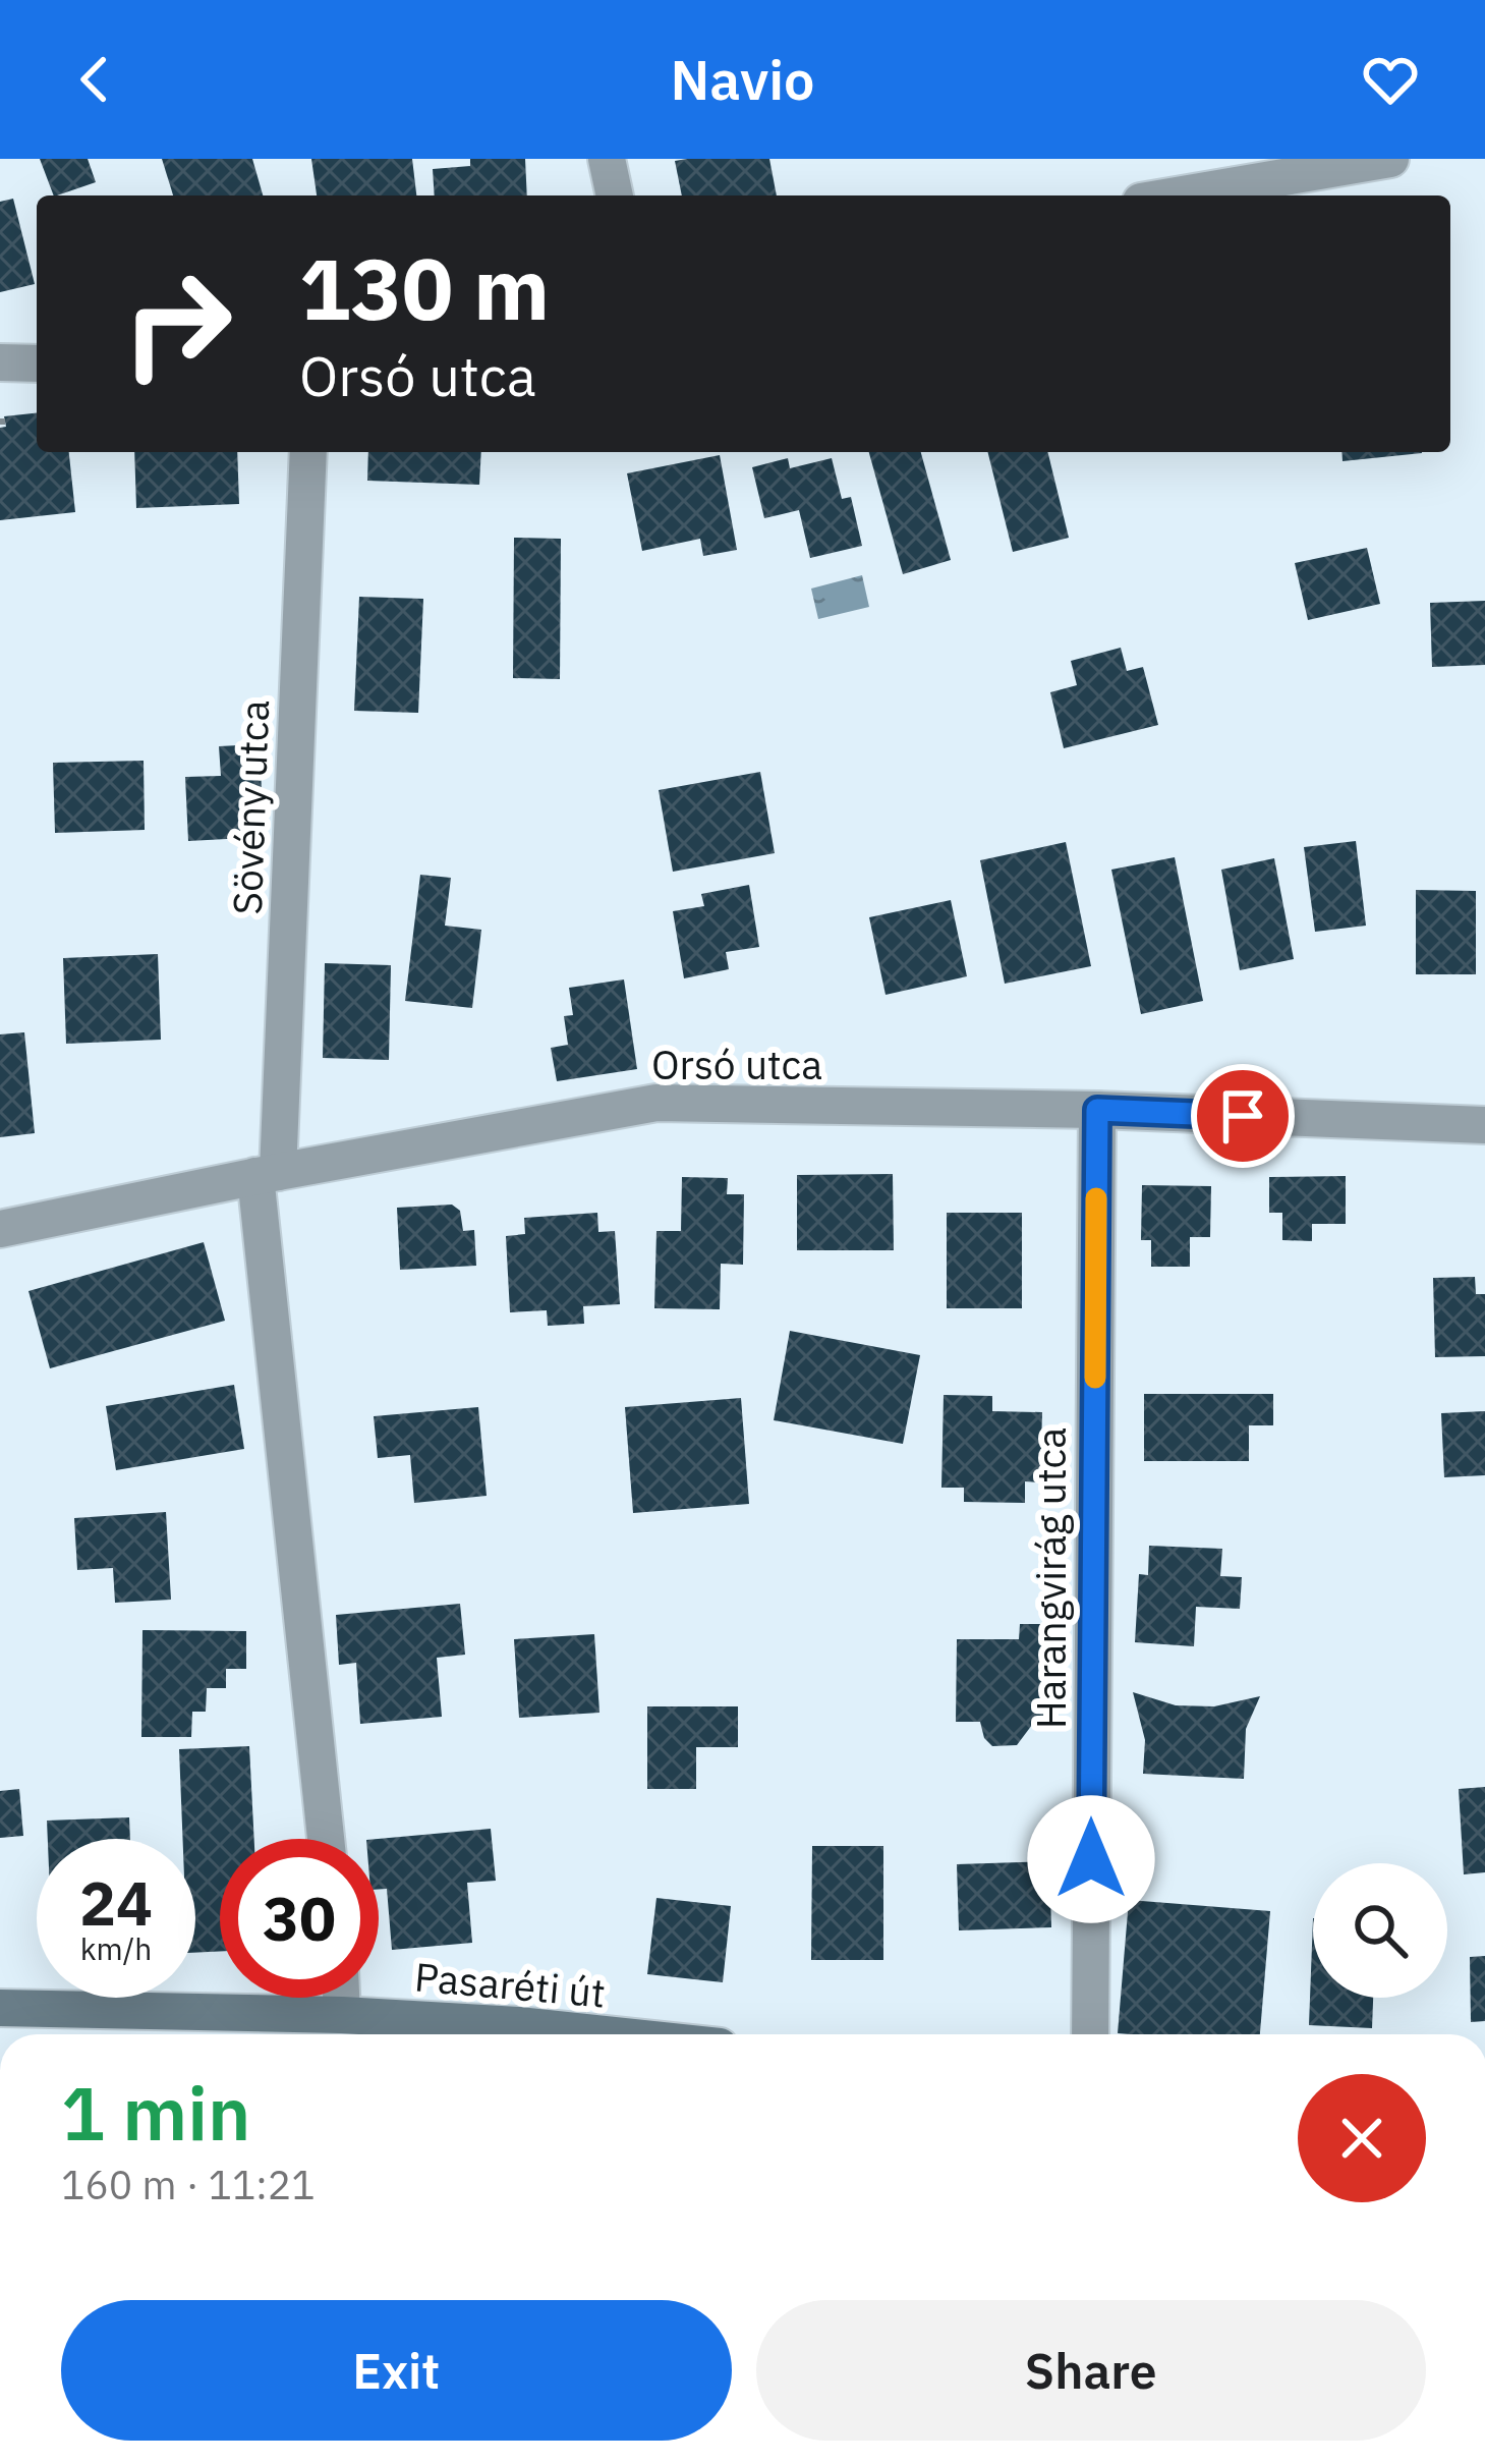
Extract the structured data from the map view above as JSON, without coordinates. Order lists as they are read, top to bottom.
{
  "streets": {
    "street": [
      "Sövény utca",
      "Orsó utca",
      "Harangvirág utca",
      "Pasaréti út"
    ]
  },
  "crossings": [
    ["Sövény utca", "Orsó utca"],
    ["Orsó utca", "Harangvirág utca"]
  ],
  "page": {
    "header": "Navio",
    "turn": ["130 m", "Orsó utca"],
    "speed": "24 km/h",
    "limit": "30",
    "heading": ["1 min", "160 m · 11:21"],
    "buttons": ["Exit", "Share"]
  }
}
